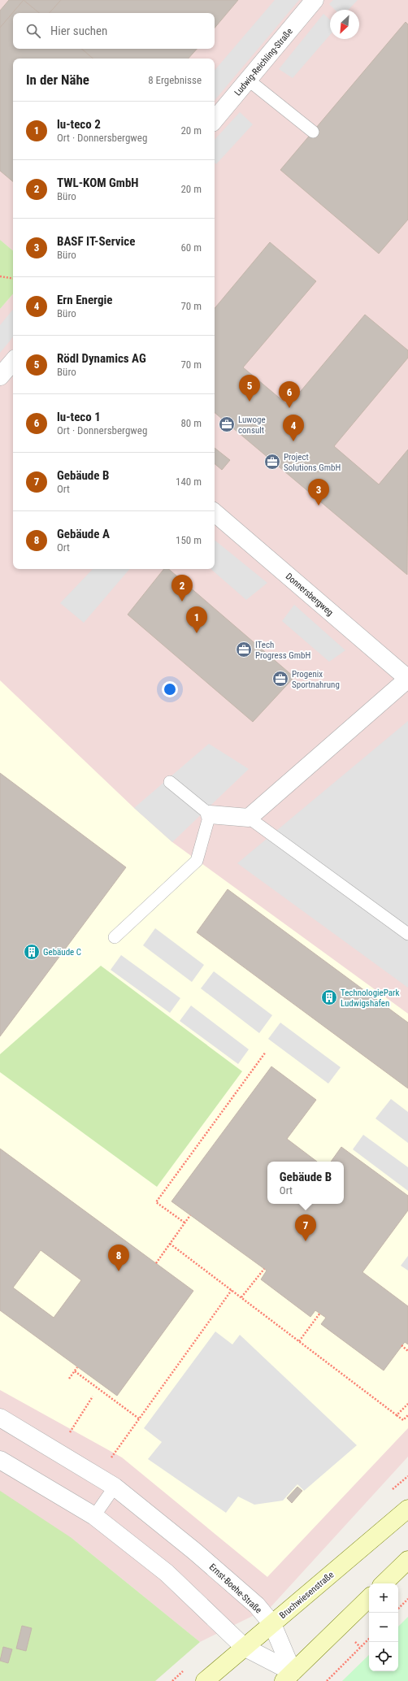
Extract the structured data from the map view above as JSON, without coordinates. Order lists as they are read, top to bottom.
{
  "streets": {
    "main road": ["Bruchwiesenstraße"],
    "street": ["Ludwig-Reichling-Straße", "Donnersbergweg", "Ernst-Boehe-Straße"]
  },
  "crossings": [
    ["Ernst-Boehe-Straße", "Bruchwiesenstraße"]
  ],
  "places": {
    "office": [
      "Luwoge consult",
      "Project Solutions GmbH",
      "ITech Progress GmbH",
      "Progenix Sportnahrung"
    ],
    "building": ["Gebäude C", "TechnologiePark Ludwigshafen"]
  },
  "north": "bottom left",
  "page": {
    "search": "Hier suchen",
    "heading": ["In der Nähe", "8 Ergebnisse"],
    "list": [
      {
        "mark": "1",
        "name": "lu-teco 2",
        "note": "Ort · Donnersbergweg",
        "value": "20 m"
      },
      {
        "mark": "2",
        "name": "TWL-KOM GmbH",
        "note": "Büro",
        "value": "20 m"
      },
      {
        "mark": "3",
        "name": "BASF IT-Service",
        "note": "Büro",
        "value": "60 m"
      },
      {
        "mark": "4",
        "name": "Ern Energie",
        "note": "Büro",
        "value": "70 m"
      },
      {
        "mark": "5",
        "name": "Rödl Dynamics AG",
        "note": "Büro",
        "value": "70 m"
      },
      {
        "mark": "6",
        "name": "lu-teco 1",
        "note": "Ort · Donnersbergweg",
        "value": "80 m"
      },
      {
        "mark": "7",
        "name": "Gebäude B",
        "note": "Ort",
        "value": "140 m"
      },
      {
        "mark": "8",
        "name": "Gebäude A",
        "note": "Ort",
        "value": "150 m"
      }
    ],
    "pins": [
      "5",
      "6",
      "4",
      "3",
      "2",
      "1",
      "7",
      "8"
    ],
    "popup": ["Gebäude B", "Ort"],
    "map_buttons": ["+", "−"]
  }
}
